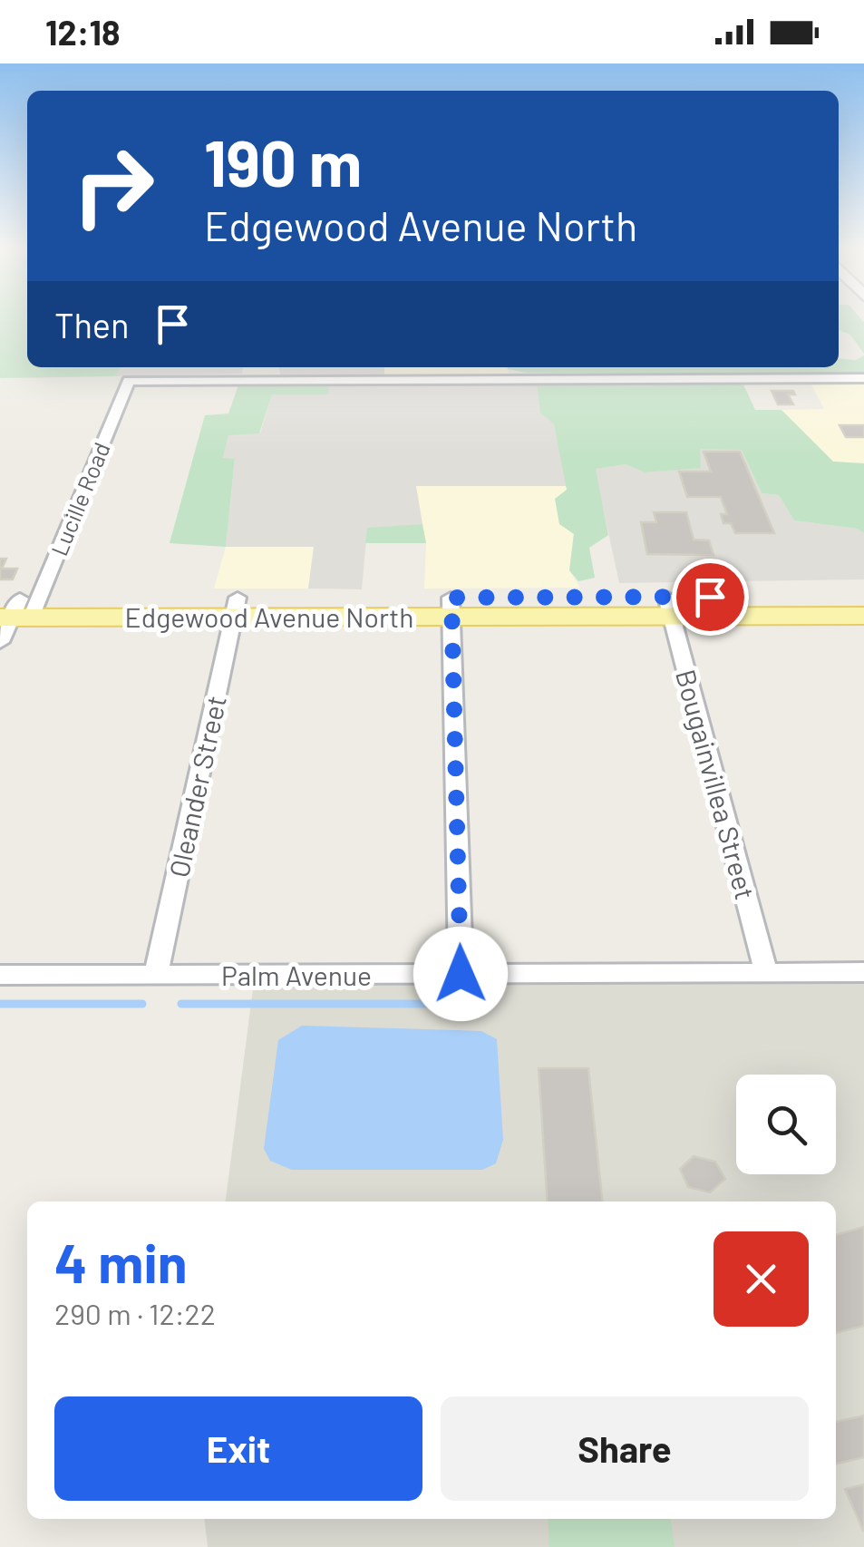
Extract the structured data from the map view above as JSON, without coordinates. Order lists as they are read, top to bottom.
{
  "streets": {
    "main road": ["Edgewood Avenue North"],
    "street": [
      "Lucille Road",
      "Bougainvillea Street",
      "Oleander Street",
      "Palm Avenue"
    ]
  },
  "crossings": [
    ["Lucille Road", "Edgewood Avenue North"],
    ["Edgewood Avenue North", "Bougainvillea Street"],
    ["Edgewood Avenue North", "Oleander Street"],
    ["Bougainvillea Street", "Palm Avenue"],
    ["Oleander Street", "Palm Avenue"]
  ],
  "page": {
    "status": "12:18",
    "turn": ["190 m", "Edgewood Avenue North"],
    "then": "Then",
    "heading": ["4 min", "290 m · 12:22"],
    "buttons": ["Exit", "Share"]
  }
}
